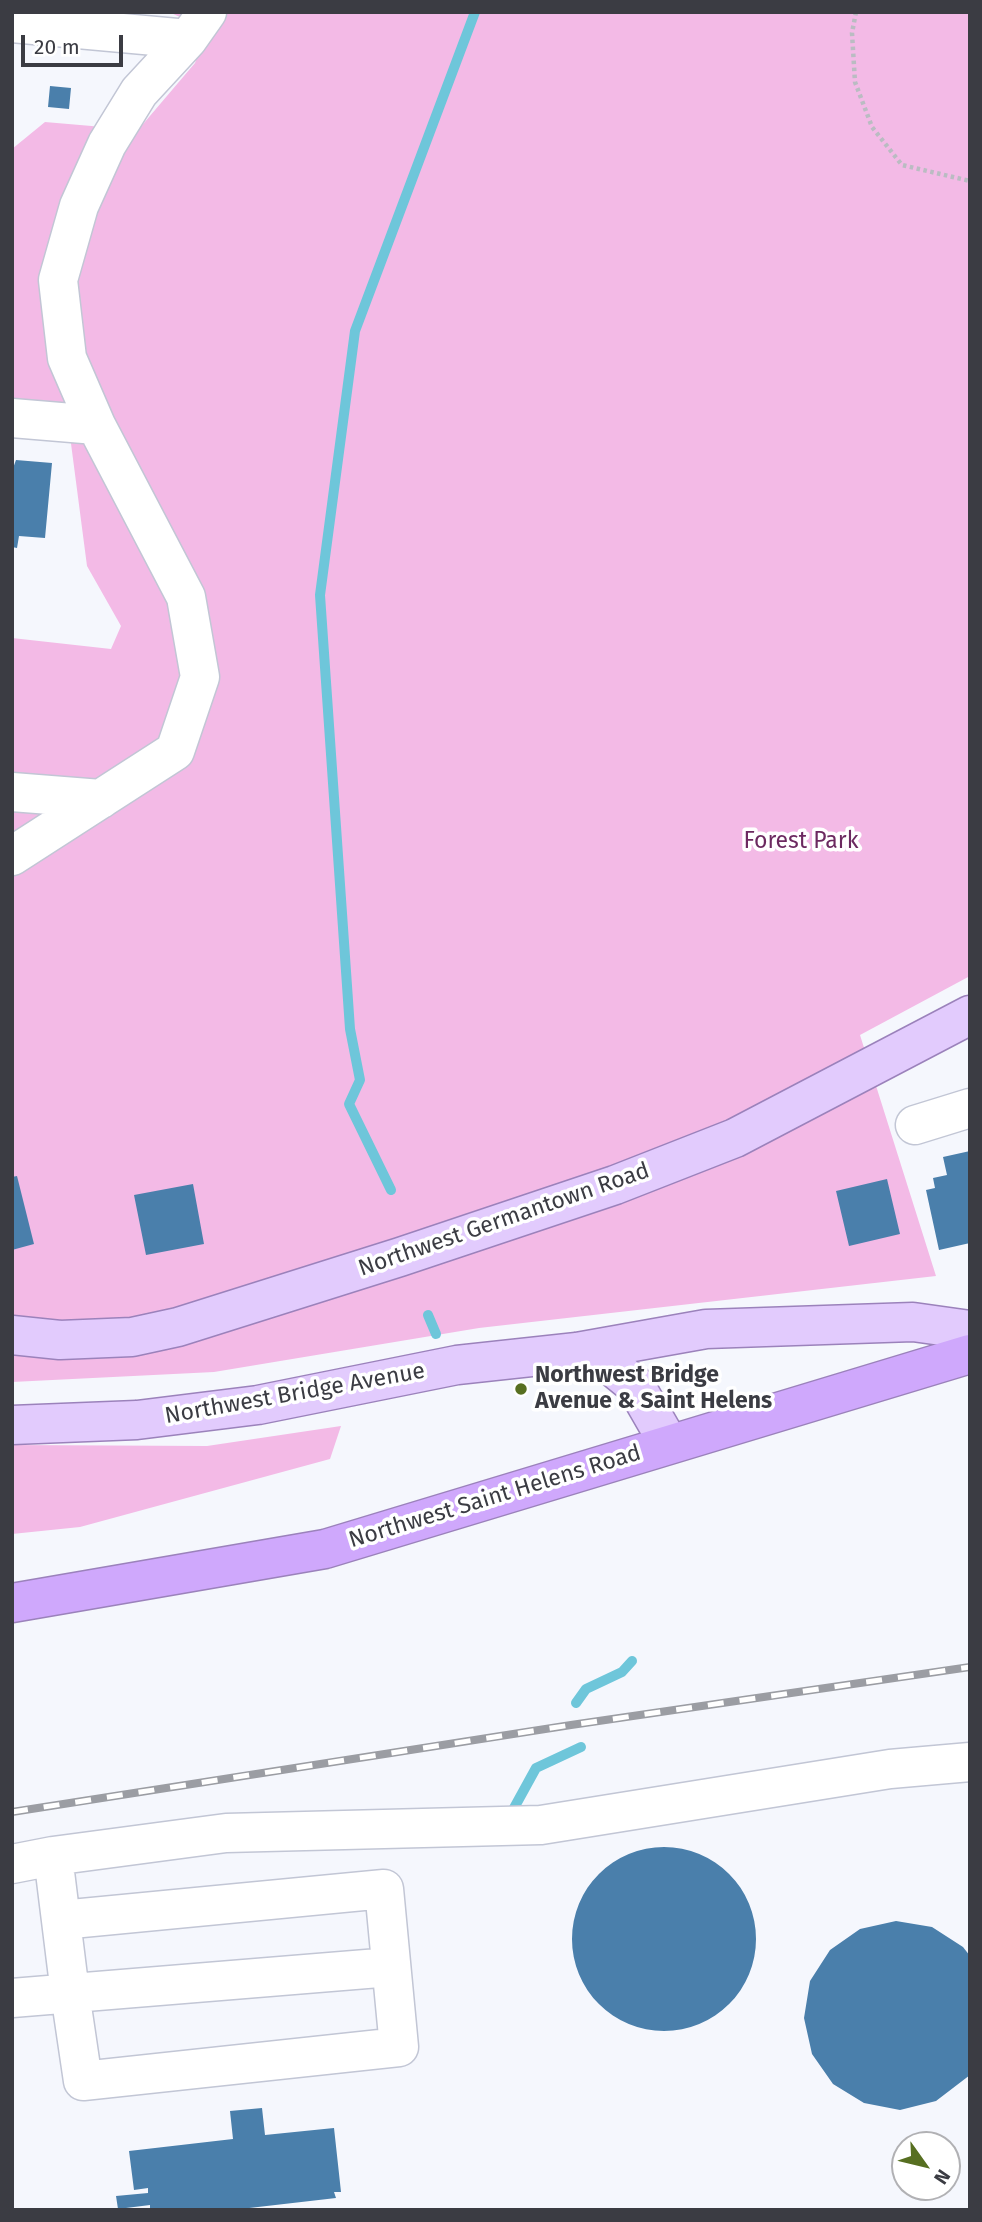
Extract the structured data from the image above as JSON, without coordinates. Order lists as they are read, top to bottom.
{
  "streets": {
    "highway": ["Northwest Saint Helens Road"],
    "main road": ["Northwest Germantown Road", "Northwest Bridge Avenue"]
  },
  "crossings": [
    ["Northwest Bridge Avenue", "Northwest Saint Helens Road"]
  ],
  "parks": ["Forest Park"],
  "places": ["Northwest Bridge Avenue & Saint Helens"],
  "scale_bar": "20 m",
  "north": "bottom right"
}
